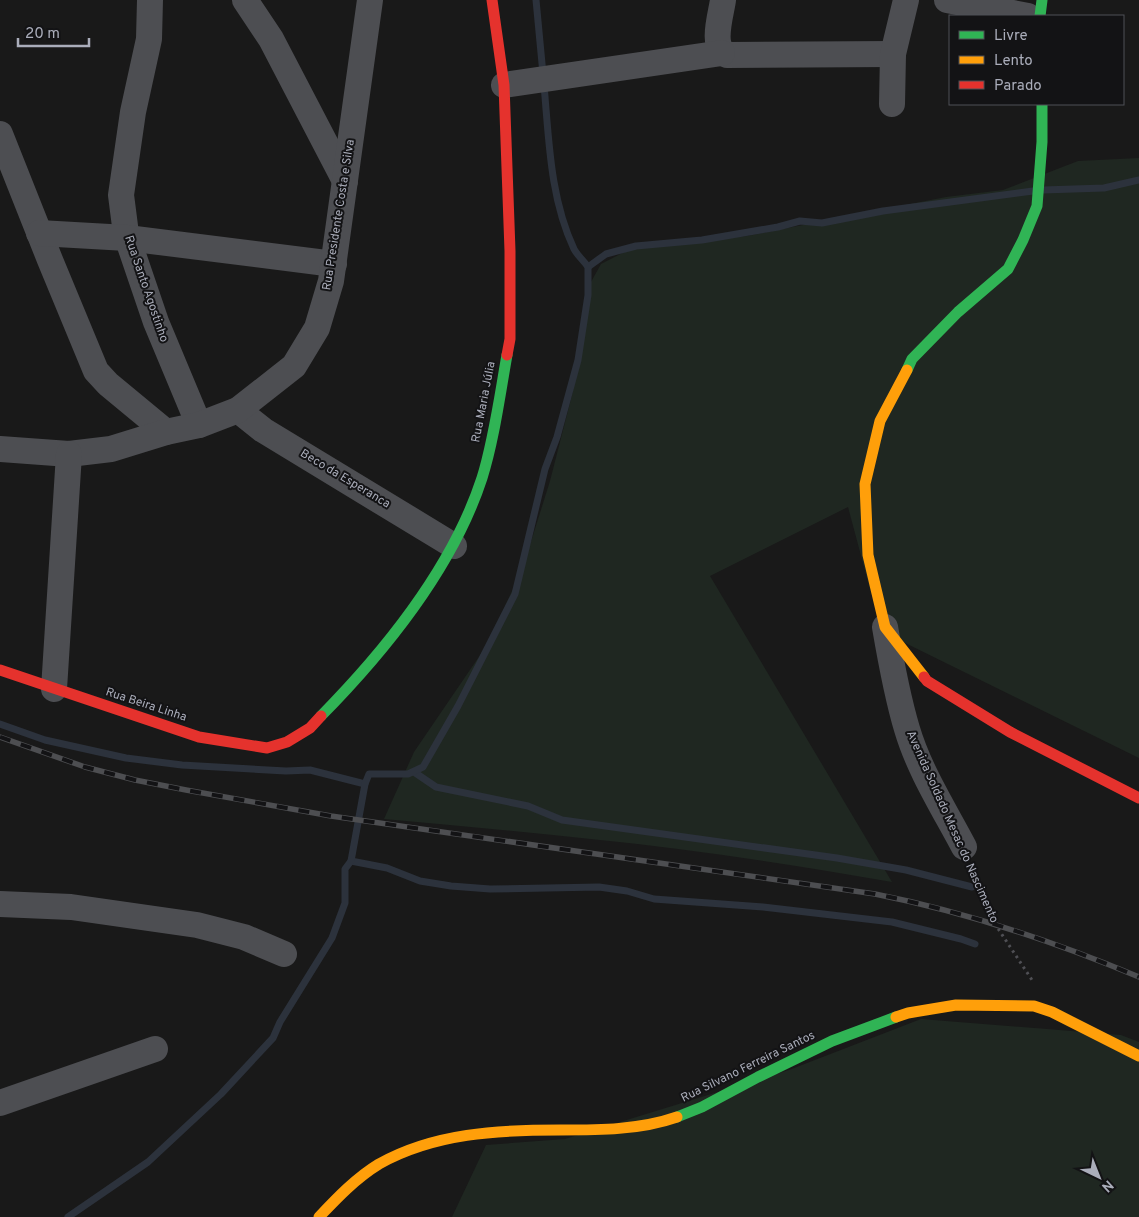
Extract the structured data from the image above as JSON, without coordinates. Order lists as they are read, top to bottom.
{
  "streets": {
    "street": [
      "Rua Presidente Costa e Silva",
      "Rua Santo Agostinho",
      "Rua Maria Júlia",
      "Beco da Esperanca",
      "Rua Beira Linha",
      "Avenida Soldado Mesac do Nascimento",
      "Rua Silvano Ferreira Santos"
    ]
  },
  "crossings": [
    ["Rua Presidente Costa e Silva", "Rua Santo Agostinho"],
    ["Rua Presidente Costa e Silva", "Beco da Esperanca"],
    ["Rua Maria Júlia", "Beco da Esperanca"],
    ["Rua Maria Júlia", "Rua Beira Linha"],
    ["Avenida Soldado Mesac do Nascimento", "Rua Silvano Ferreira Santos"]
  ],
  "legend": ["Livre", "Lento", "Parado"],
  "scale_bar": "20 m",
  "north": "bottom right"
}
